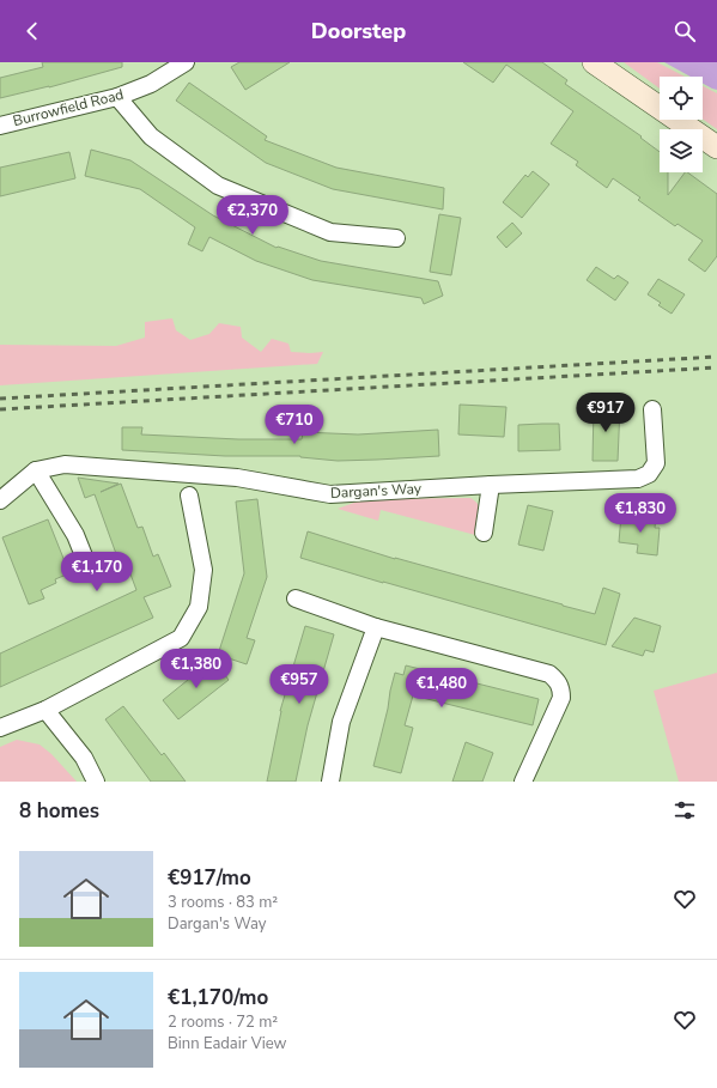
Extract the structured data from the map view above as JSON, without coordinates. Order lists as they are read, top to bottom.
{
  "streets": {
    "street": ["Burrowfield Road", "Dargan's Way"]
  },
  "page": {
    "header": "Doorstep",
    "price": [
      "€2,370",
      "€917",
      "€710",
      "€1,830",
      "€1,170",
      "€1,380",
      "€957",
      "€1,480"
    ],
    "heading": "8 homes",
    "list": [
      {
        "name": "€917/mo",
        "note": "3 rooms · 83 m² · Dargan's Way"
      },
      {
        "name": "€1,170/mo",
        "note": "2 rooms · 72 m² · Binn Eadair View"
      }
    ]
  }
}
